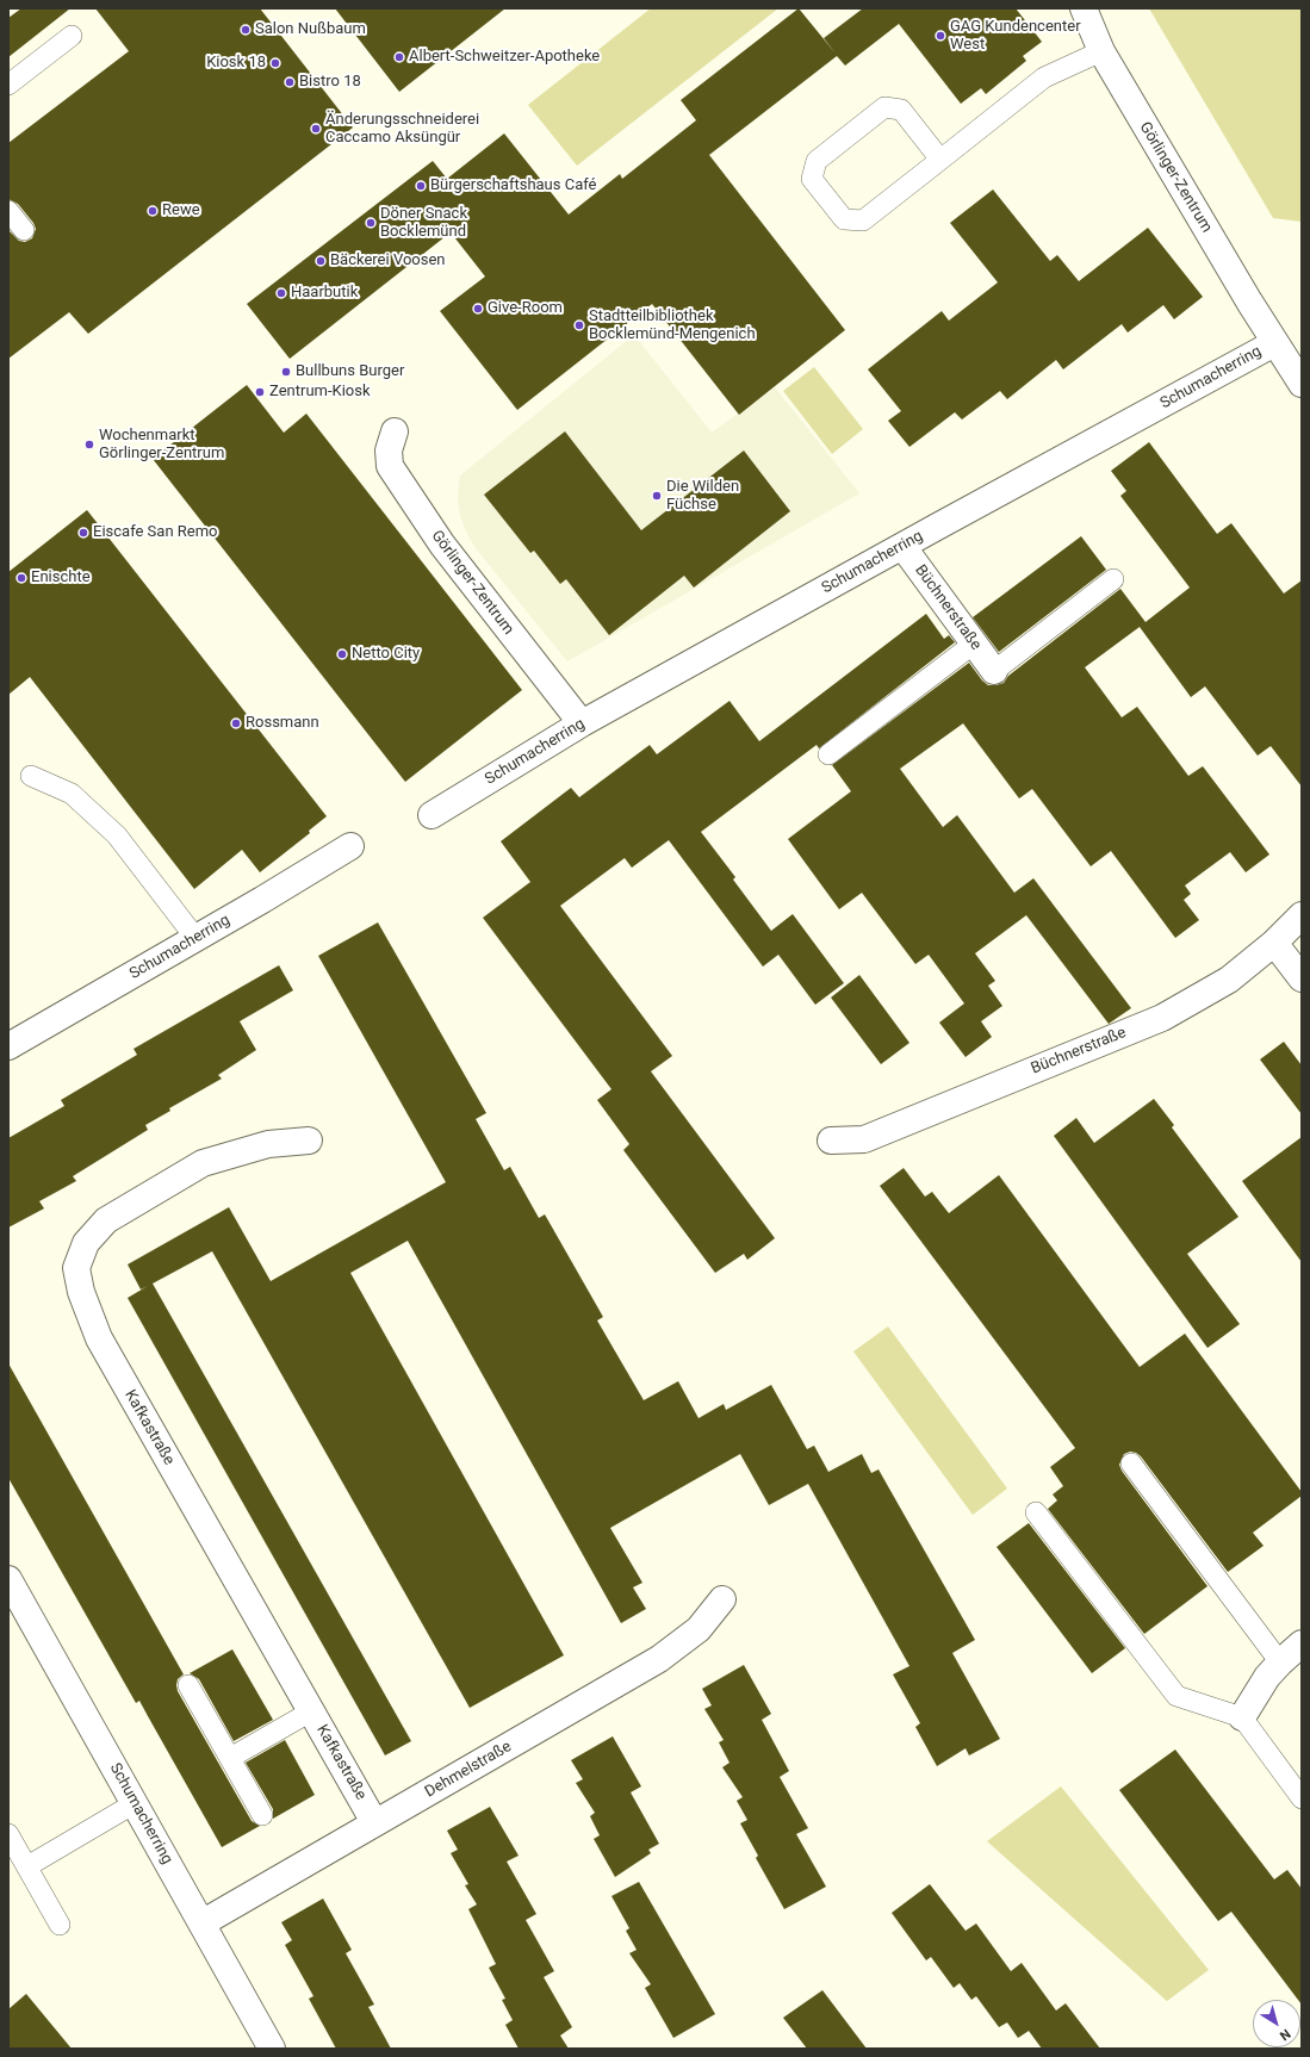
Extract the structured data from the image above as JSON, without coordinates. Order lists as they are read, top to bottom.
{
  "streets": {
    "street": [
      "Görlinger-Zentrum",
      "Schumacherring",
      "Büchnerstraße",
      "Kafkastraße",
      "Dehmelstraße"
    ]
  },
  "crossings": [
    ["Görlinger-Zentrum", "Schumacherring"],
    ["Schumacherring", "Büchnerstraße"],
    ["Schumacherring", "Dehmelstraße"],
    ["Kafkastraße", "Dehmelstraße"]
  ],
  "places": [
    "Salon Nußbaum",
    "GAG Kundencenter West",
    "Albert-Schweitzer-Apotheke",
    "Kiosk 18",
    "Bistro 18",
    "Änderungsschneiderei Caccamo Aksüngür",
    "Bürgerschaftshaus Café",
    "Rewe",
    "Döner Snack Bocklemünd",
    "Bäckerei Voosen",
    "Haarbutik",
    "Give-Room",
    "Stadtteilbibliothek Bocklemünd-Mengenich",
    "Bullbuns Burger",
    "Zentrum-Kiosk",
    "Wochenmarkt Görlinger-Zentrum",
    "Die Wilden Füchse",
    "Eiscafe San Remo",
    "Enischte",
    "Netto City",
    "Rossmann"
  ],
  "north": "bottom right"
}
